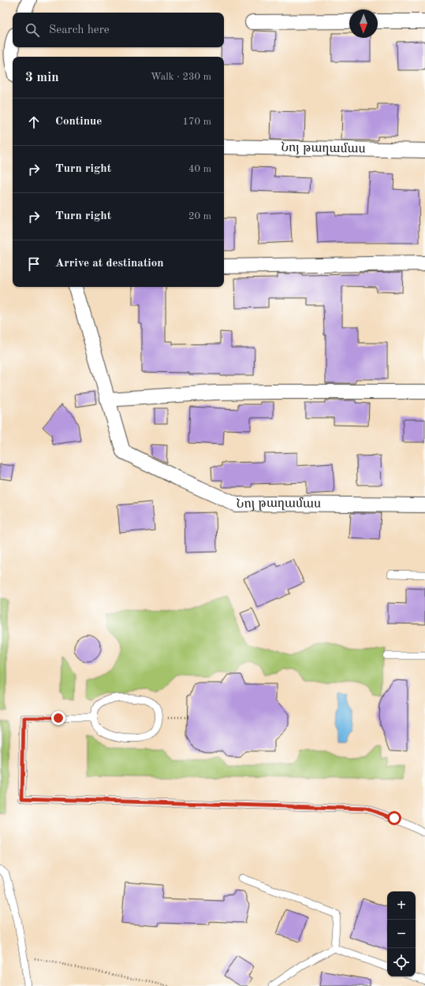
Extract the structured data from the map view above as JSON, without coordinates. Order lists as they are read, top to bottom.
{
  "streets": {
    "street": ["Նոյ թաղամաս"]
  },
  "north": "bottom",
  "page": {
    "search": "Search here",
    "heading": ["3 min", "Walk · 230 m"],
    "list": [
      ["Continue", "170 m"],
      ["Turn right", "40 m"],
      ["Turn right", "20 m"],
      "Arrive at destination"
    ],
    "map_buttons": ["+", "−"]
  }
}
